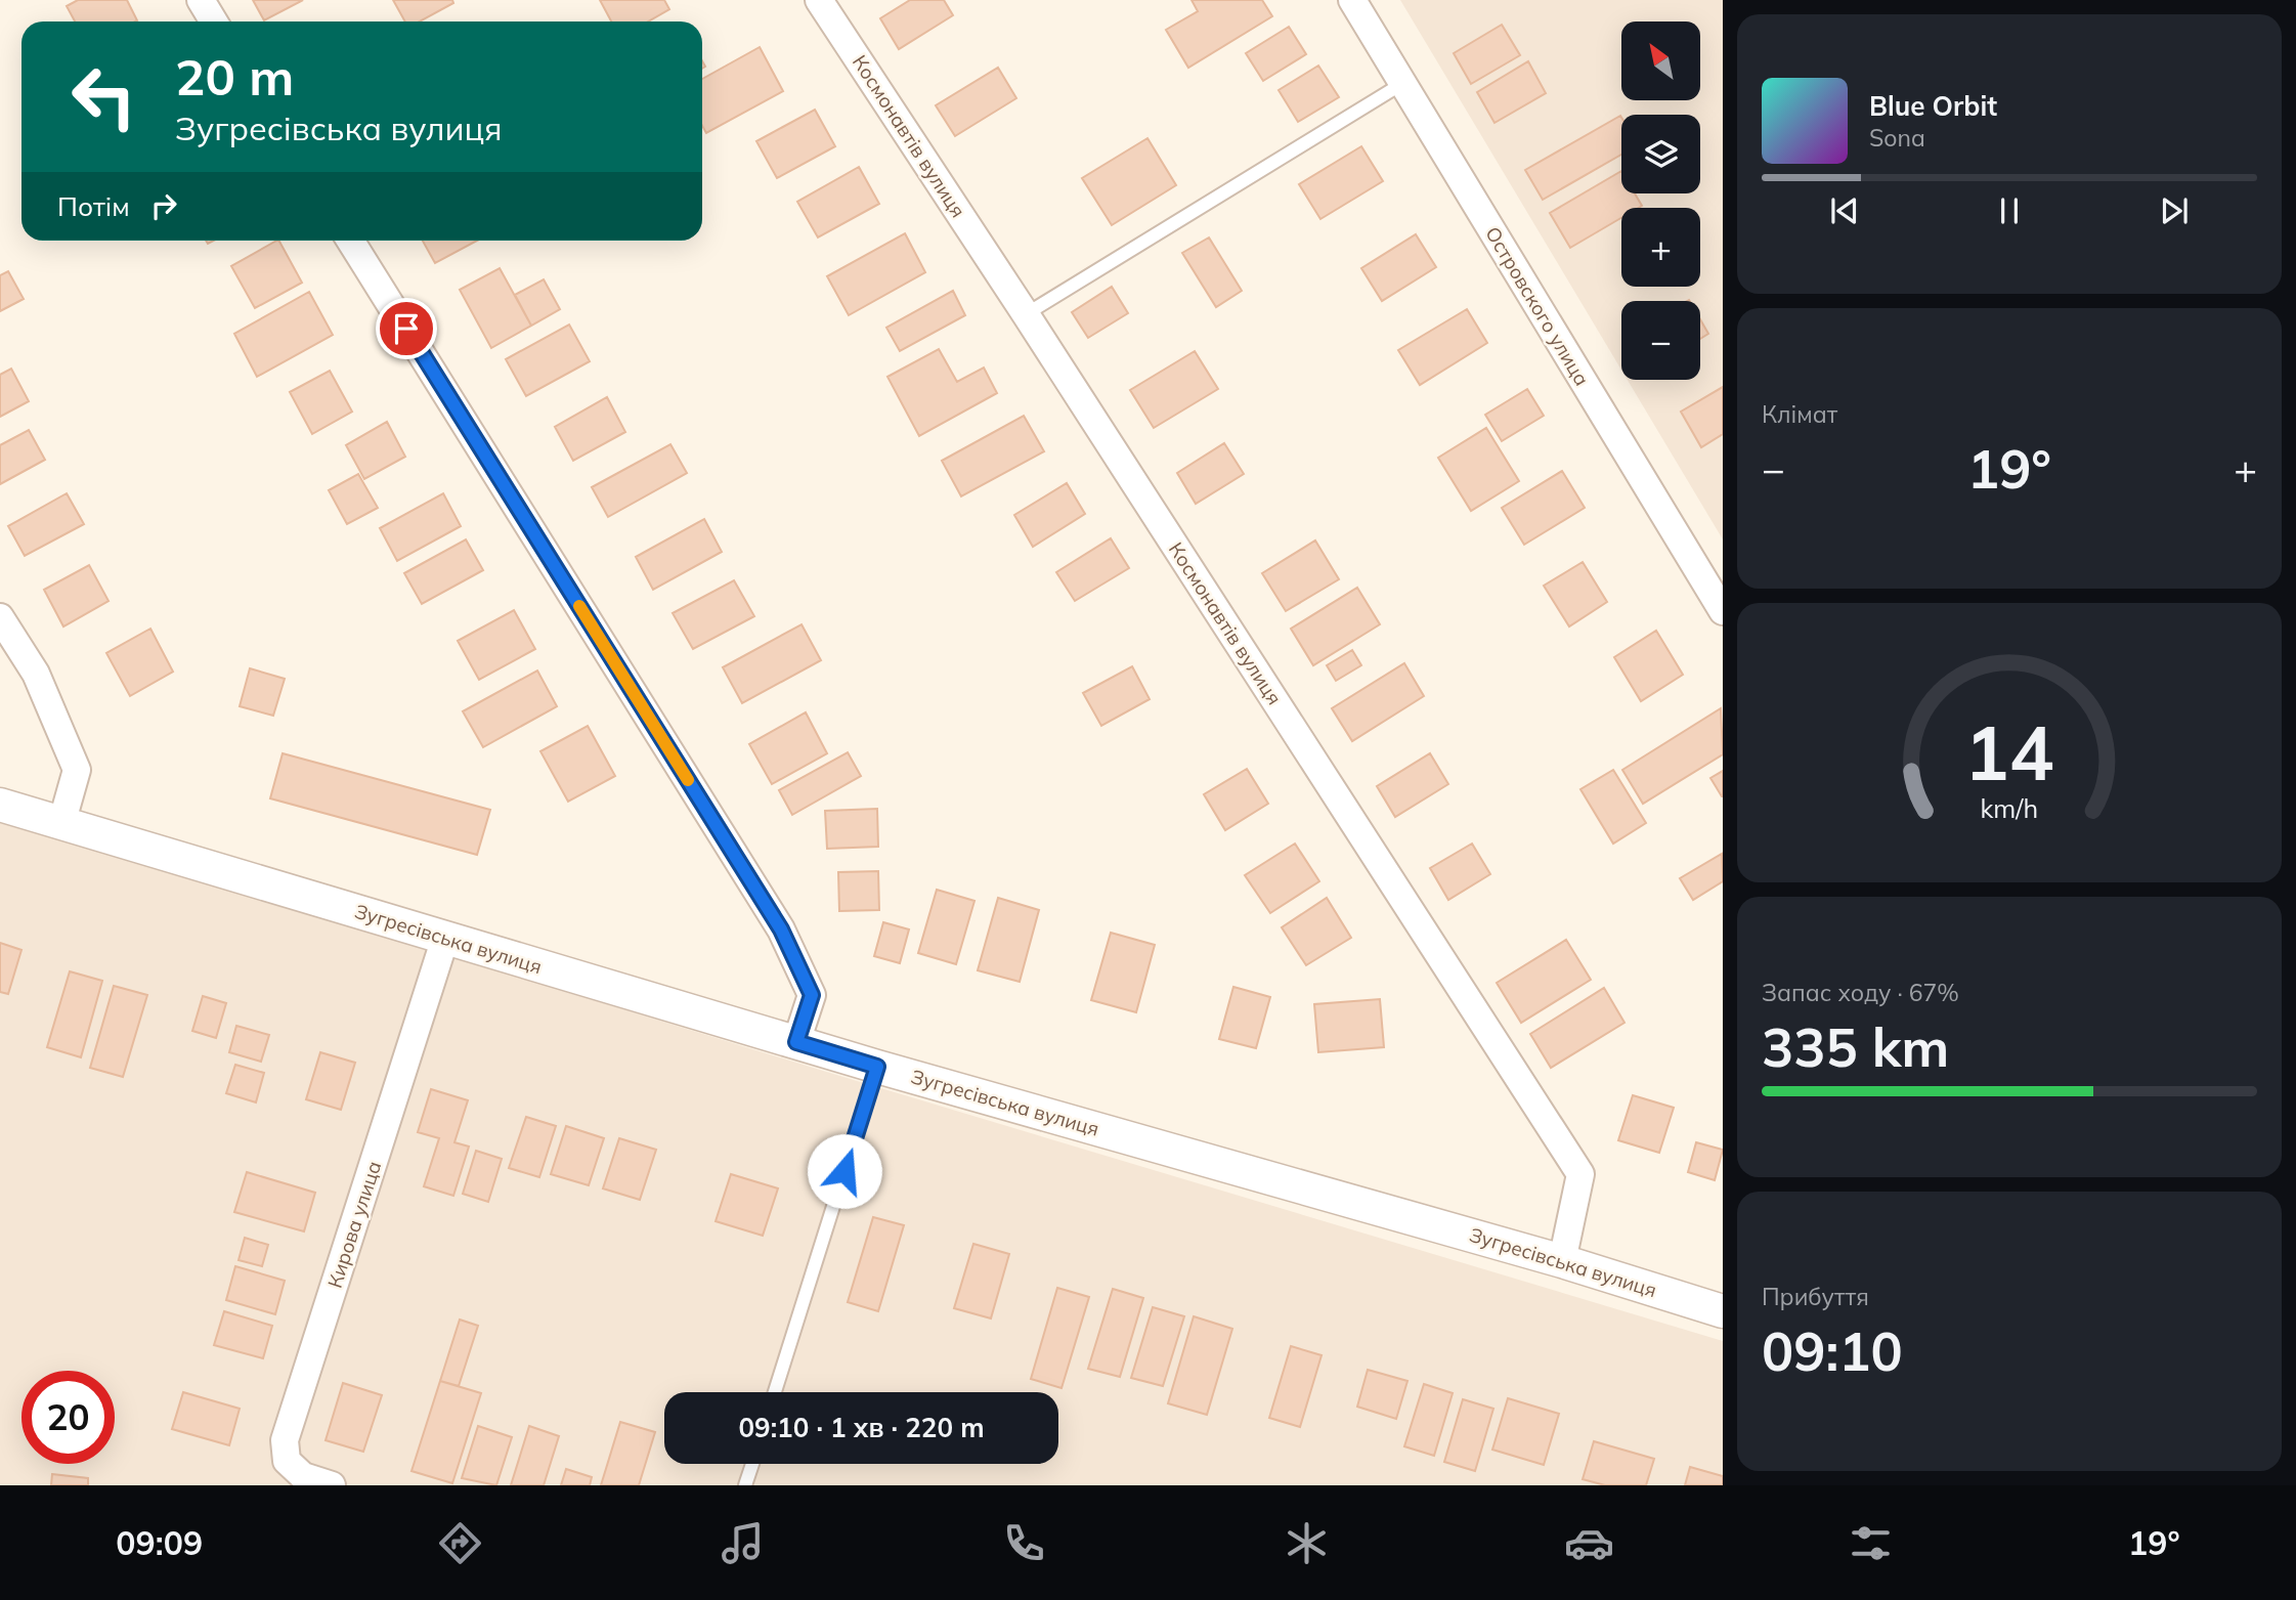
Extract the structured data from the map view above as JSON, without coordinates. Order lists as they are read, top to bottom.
{
  "streets": {
    "street": [
      "Космонавтів вулиця",
      "Островского улица",
      "Зугресівська вулиця",
      "Кирова улица"
    ]
  },
  "crossings": [
    ["Космонавтів вулиця", "Зугресівська вулиця"],
    ["Зугресівська вулиця", "Кирова улица"]
  ],
  "north": "top left",
  "page": {
    "map_buttons": ["+", "−"],
    "turn": ["20 m", "Зугресівська вулиця"],
    "song": ["Blue Orbit", "Sona"],
    "then": "Потім",
    "tile": [
      "Клімат",
      ["Запас ходу · 67%", "335 km"],
      ["Прибуття", "09:10"]
    ],
    "heat": ["−", "19°", "+"],
    "limit": "20",
    "trip": "09:10 · 1 хв · 220 m",
    "tabs": ["09:09", "19°"],
    "gauge": ["14", "km/h"]
  }
}
